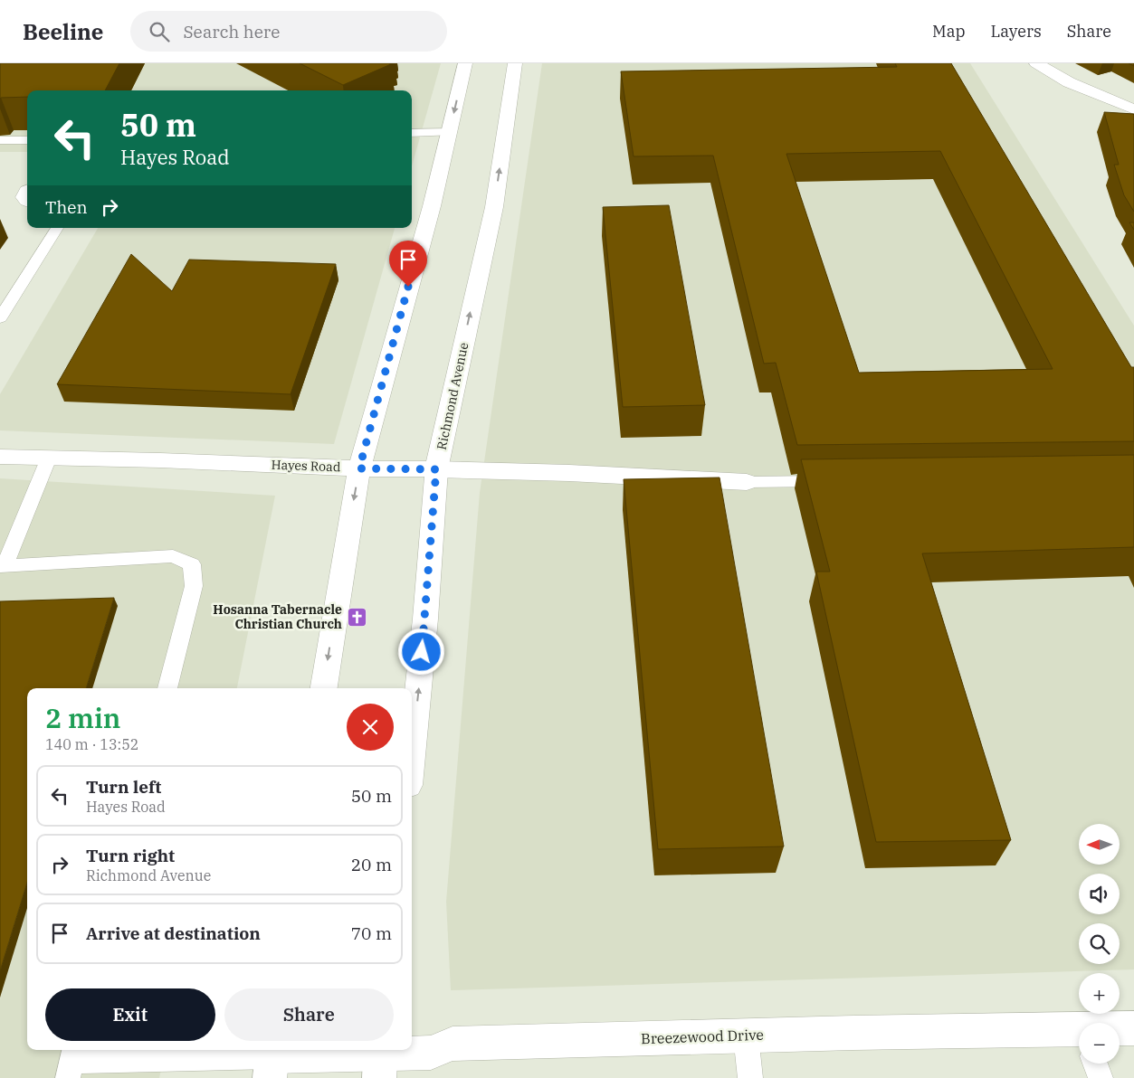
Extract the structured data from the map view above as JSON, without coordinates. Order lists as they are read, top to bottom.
{
  "streets": {
    "main road": ["Richmond Avenue", "Hayes Road", "Breezewood Drive"]
  },
  "crossings": [
    ["Richmond Avenue", "Hayes Road"]
  ],
  "places": {
    "church": ["Hosanna Tabernacle Christian Church"]
  },
  "north": "left",
  "page": {
    "header": "Beeline",
    "search": "Search here",
    "nav": ["Map", "Layers", "Share"],
    "turn": ["50 m", "Hayes Road"],
    "then": "Then",
    "heading": ["2 min", "140 m · 13:52"],
    "list": [
      {
        "name": "Turn left",
        "note": "Hayes Road",
        "value": "50 m"
      },
      {
        "name": "Turn right",
        "note": "Richmond Avenue",
        "value": "20 m"
      },
      {
        "name": "Arrive at destination",
        "value": "70 m"
      }
    ],
    "map_buttons": ["+", "−"],
    "buttons": ["Exit", "Share"]
  }
}
